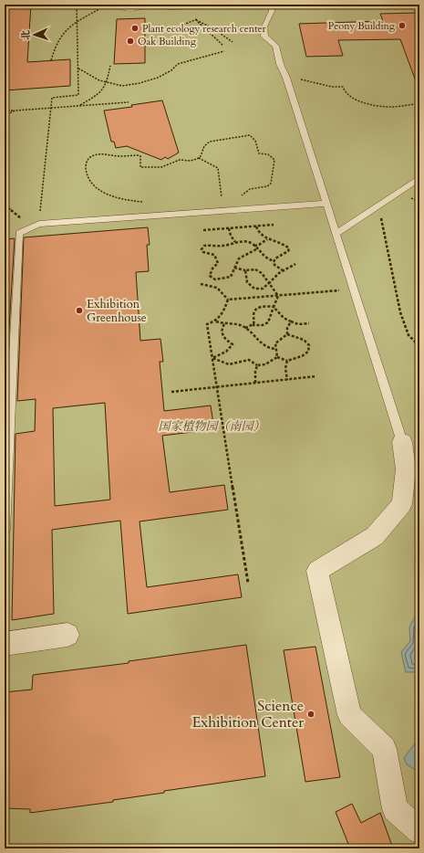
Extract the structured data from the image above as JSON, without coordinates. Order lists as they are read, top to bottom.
{
  "parks": ["国家植物园（南园）"],
  "places": [
    "Peony Building",
    "Plant ecology research center",
    "Oak Building",
    "Exhibition Greenhouse",
    "Science Exhibition Center"
  ],
  "north": "left"
}
